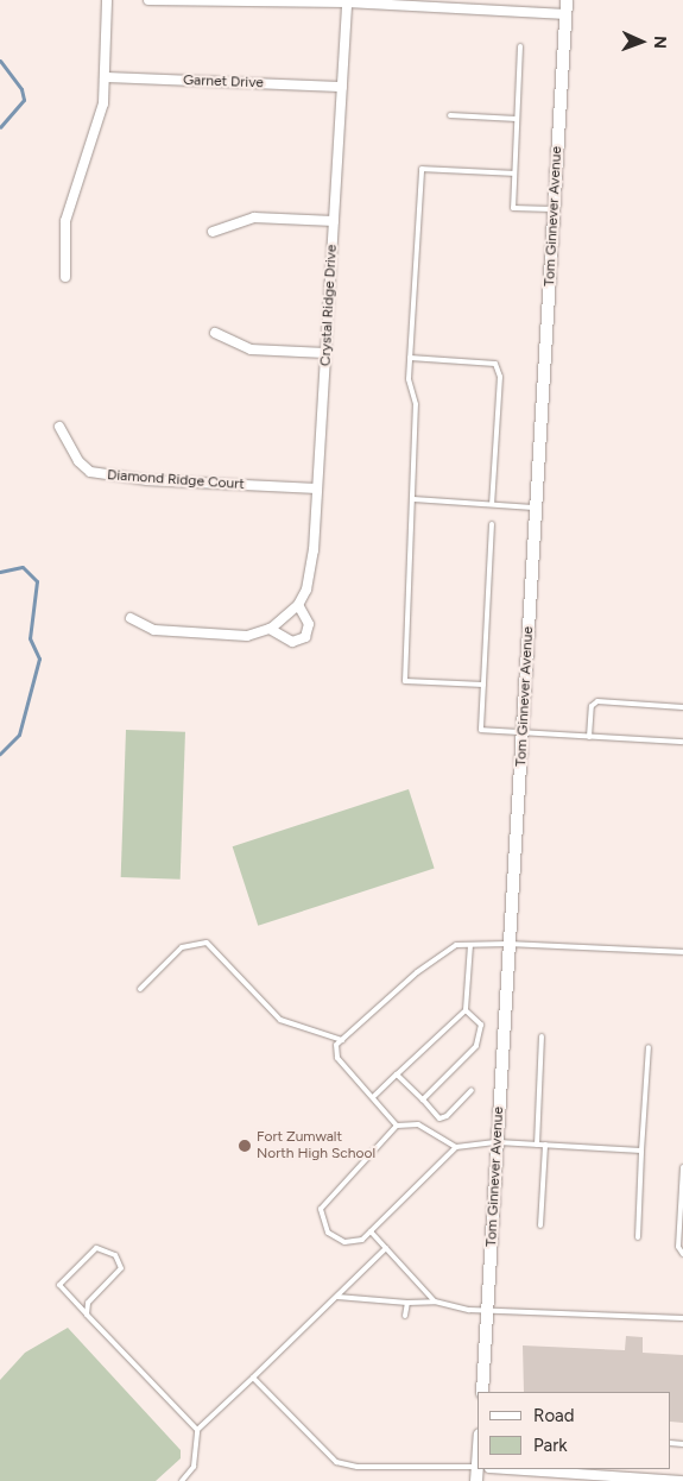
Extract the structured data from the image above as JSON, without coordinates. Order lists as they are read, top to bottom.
{
  "streets": {
    "main road": ["Tom Ginnever Avenue"],
    "street": ["Garnet Drive", "Crystal Ridge Drive", "Diamond Ridge Court"]
  },
  "crossings": [
    ["Garnet Drive", "Crystal Ridge Drive"],
    ["Crystal Ridge Drive", "Diamond Ridge Court"]
  ],
  "places": ["Fort Zumwalt North High School"],
  "legend": ["Road", "Park"],
  "north": "right"
}
